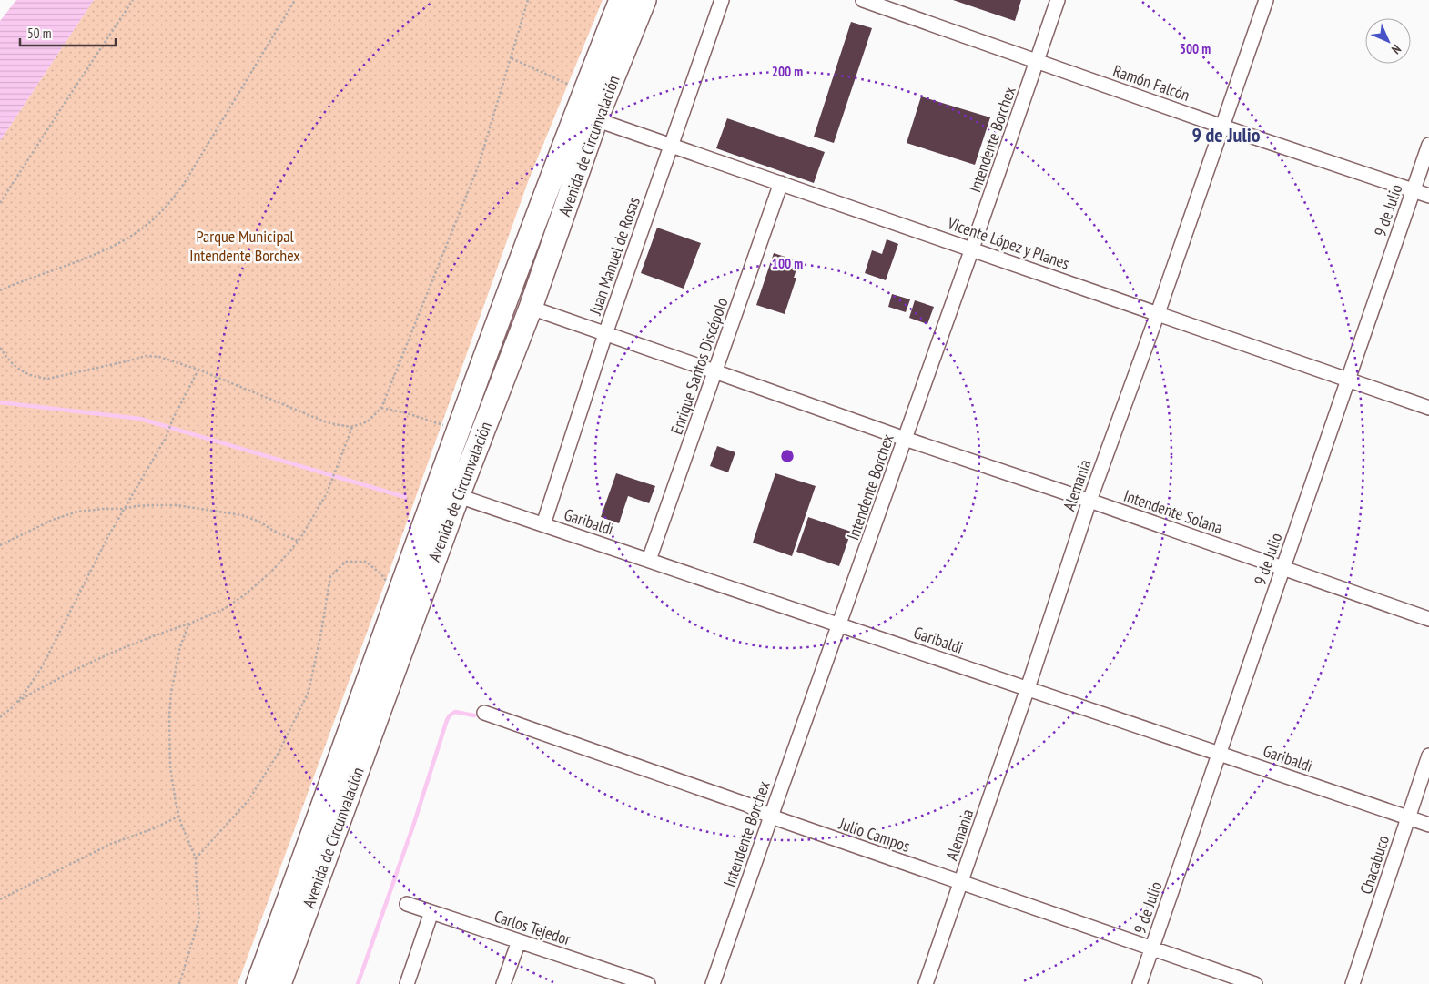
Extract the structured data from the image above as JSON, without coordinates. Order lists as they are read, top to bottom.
{
  "streets": {
    "highway": ["Avenida de Circunvalación"],
    "street": [
      "Ramón Falcón",
      "Intendente Borchex",
      "9 de Julio",
      "Vicente López y Planes",
      "Juan Manuel de Rosas",
      "Enrique Santos Discépolo",
      "Alemania",
      "Intendente Solana",
      "Garibaldi",
      "Julio Campos",
      "Chacabuco",
      "Carlos Tejedor"
    ]
  },
  "crossings": [
    ["Ramón Falcón", "Intendente Borchex"],
    ["Ramón Falcón", "9 de Julio"],
    ["Ramón Falcón", "Alemania"],
    ["Intendente Borchex", "Vicente López y Planes"],
    ["Intendente Borchex", "Intendente Solana"],
    ["Intendente Borchex", "Garibaldi"],
    ["Intendente Borchex", "Julio Campos"],
    ["Avenida de Circunvalación", "Vicente López y Planes"],
    ["Avenida de Circunvalación", "Intendente Solana"],
    ["Avenida de Circunvalación", "Garibaldi"],
    ["9 de Julio", "Vicente López y Planes"],
    ["9 de Julio", "Intendente Solana"],
    ["9 de Julio", "Garibaldi"],
    ["9 de Julio", "Julio Campos"],
    ["Vicente López y Planes", "Juan Manuel de Rosas"],
    ["Vicente López y Planes", "Enrique Santos Discépolo"],
    ["Vicente López y Planes", "Alemania"],
    ["Juan Manuel de Rosas", "Intendente Solana"],
    ["Juan Manuel de Rosas", "Garibaldi"],
    ["Enrique Santos Discépolo", "Intendente Solana"],
    ["Enrique Santos Discépolo", "Garibaldi"],
    ["Alemania", "Intendente Solana"],
    ["Alemania", "Garibaldi"],
    ["Alemania", "Julio Campos"],
    ["Garibaldi", "Chacabuco"]
  ],
  "districts": ["9 de Julio"],
  "parks": ["Parque Municipal Intendente Borchex"],
  "scale_bar": "50 m",
  "north": "bottom right",
  "rings": ["300 m", "200 m", "100 m"]
}
